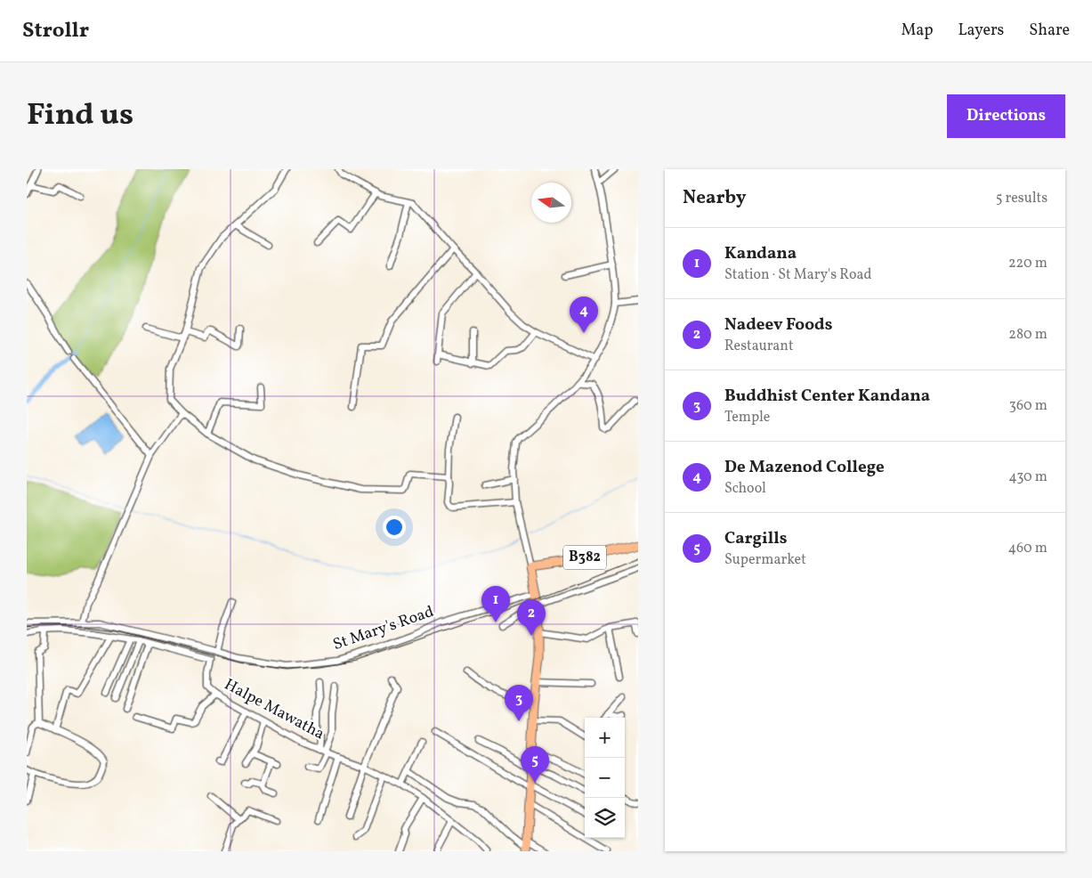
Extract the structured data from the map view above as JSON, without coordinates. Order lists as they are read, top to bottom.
{
  "streets": {
    "main road": ["B382"],
    "street": ["St Mary's Road", "Halpe Mawatha"]
  },
  "north": "left",
  "page": {
    "header": "Strollr",
    "nav": ["Map", "Layers", "Share"],
    "title": "Find us",
    "buttons": "Directions",
    "heading": ["Nearby", "5 results"],
    "list": [
      {
        "mark": "1",
        "name": "Kandana",
        "note": "Station · St Mary's Road",
        "value": "220 m"
      },
      {
        "mark": "2",
        "name": "Nadeev Foods",
        "note": "Restaurant",
        "value": "280 m"
      },
      {
        "mark": "3",
        "name": "Buddhist Center Kandana",
        "note": "Temple",
        "value": "360 m"
      },
      {
        "mark": "4",
        "name": "De Mazenod College",
        "note": "School",
        "value": "430 m"
      },
      {
        "mark": "5",
        "name": "Cargills",
        "note": "Supermarket",
        "value": "460 m"
      }
    ],
    "pins": [
      "4",
      "1",
      "2",
      "3",
      "5"
    ],
    "map_buttons": ["+", "−"]
  }
}
